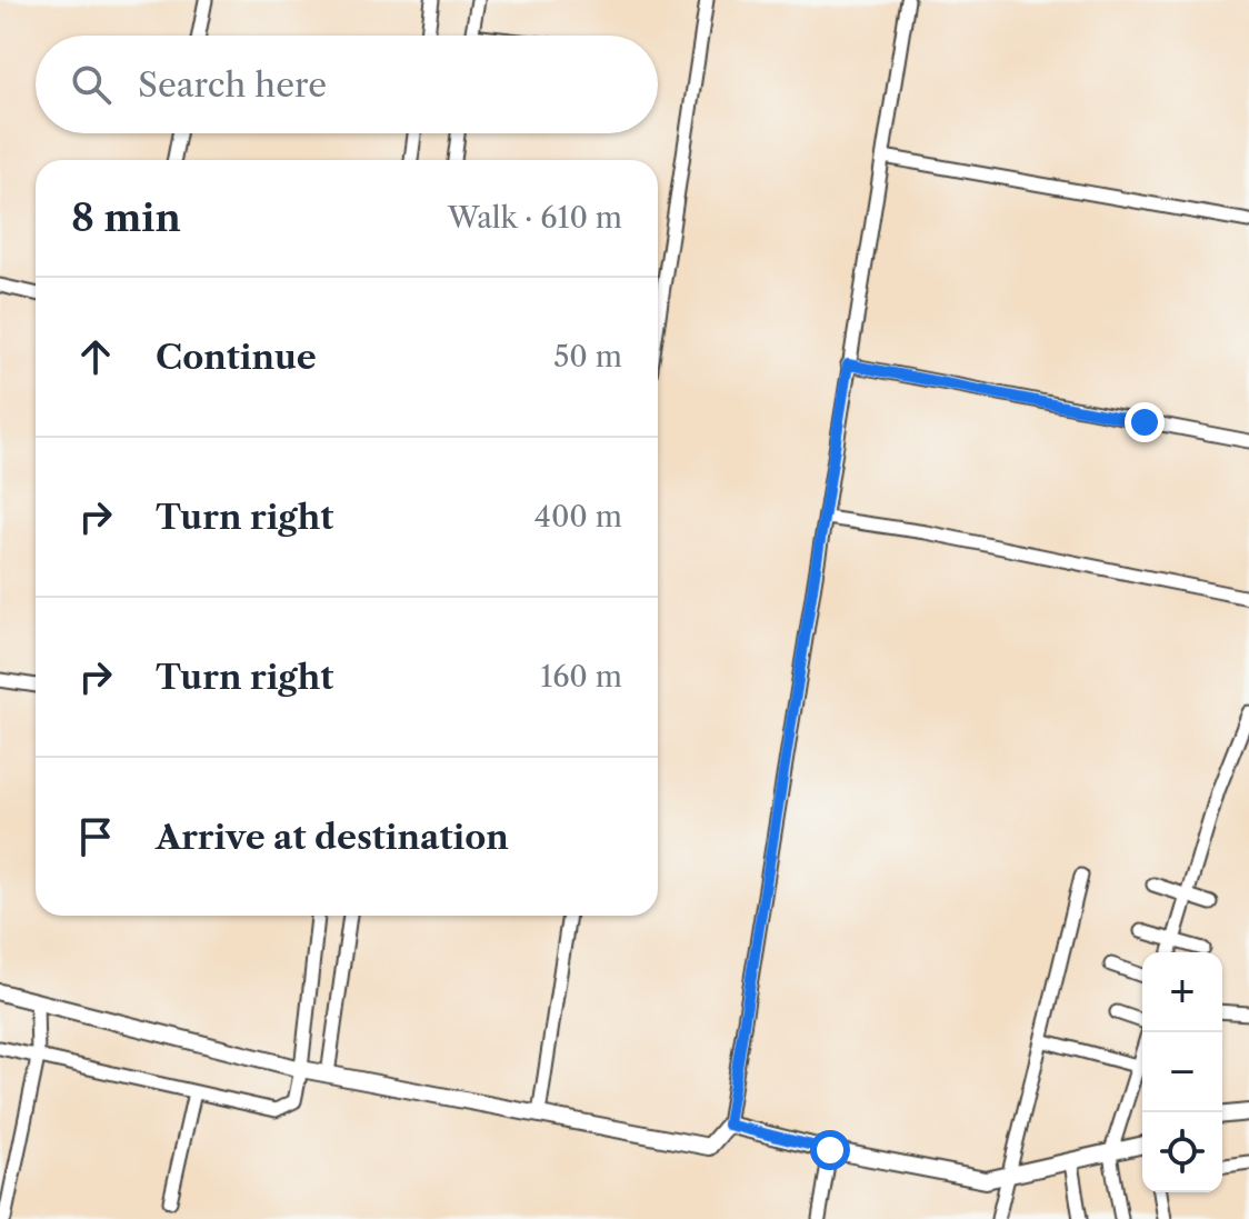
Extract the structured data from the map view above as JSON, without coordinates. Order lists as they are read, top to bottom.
{
  "page": {
    "search": "Search here",
    "heading": ["8 min", "Walk · 610 m"],
    "list": [
      ["Continue", "50 m"],
      ["Turn right", "400 m"],
      ["Turn right", "160 m"],
      "Arrive at destination"
    ],
    "map_buttons": ["+", "−"]
  }
}
